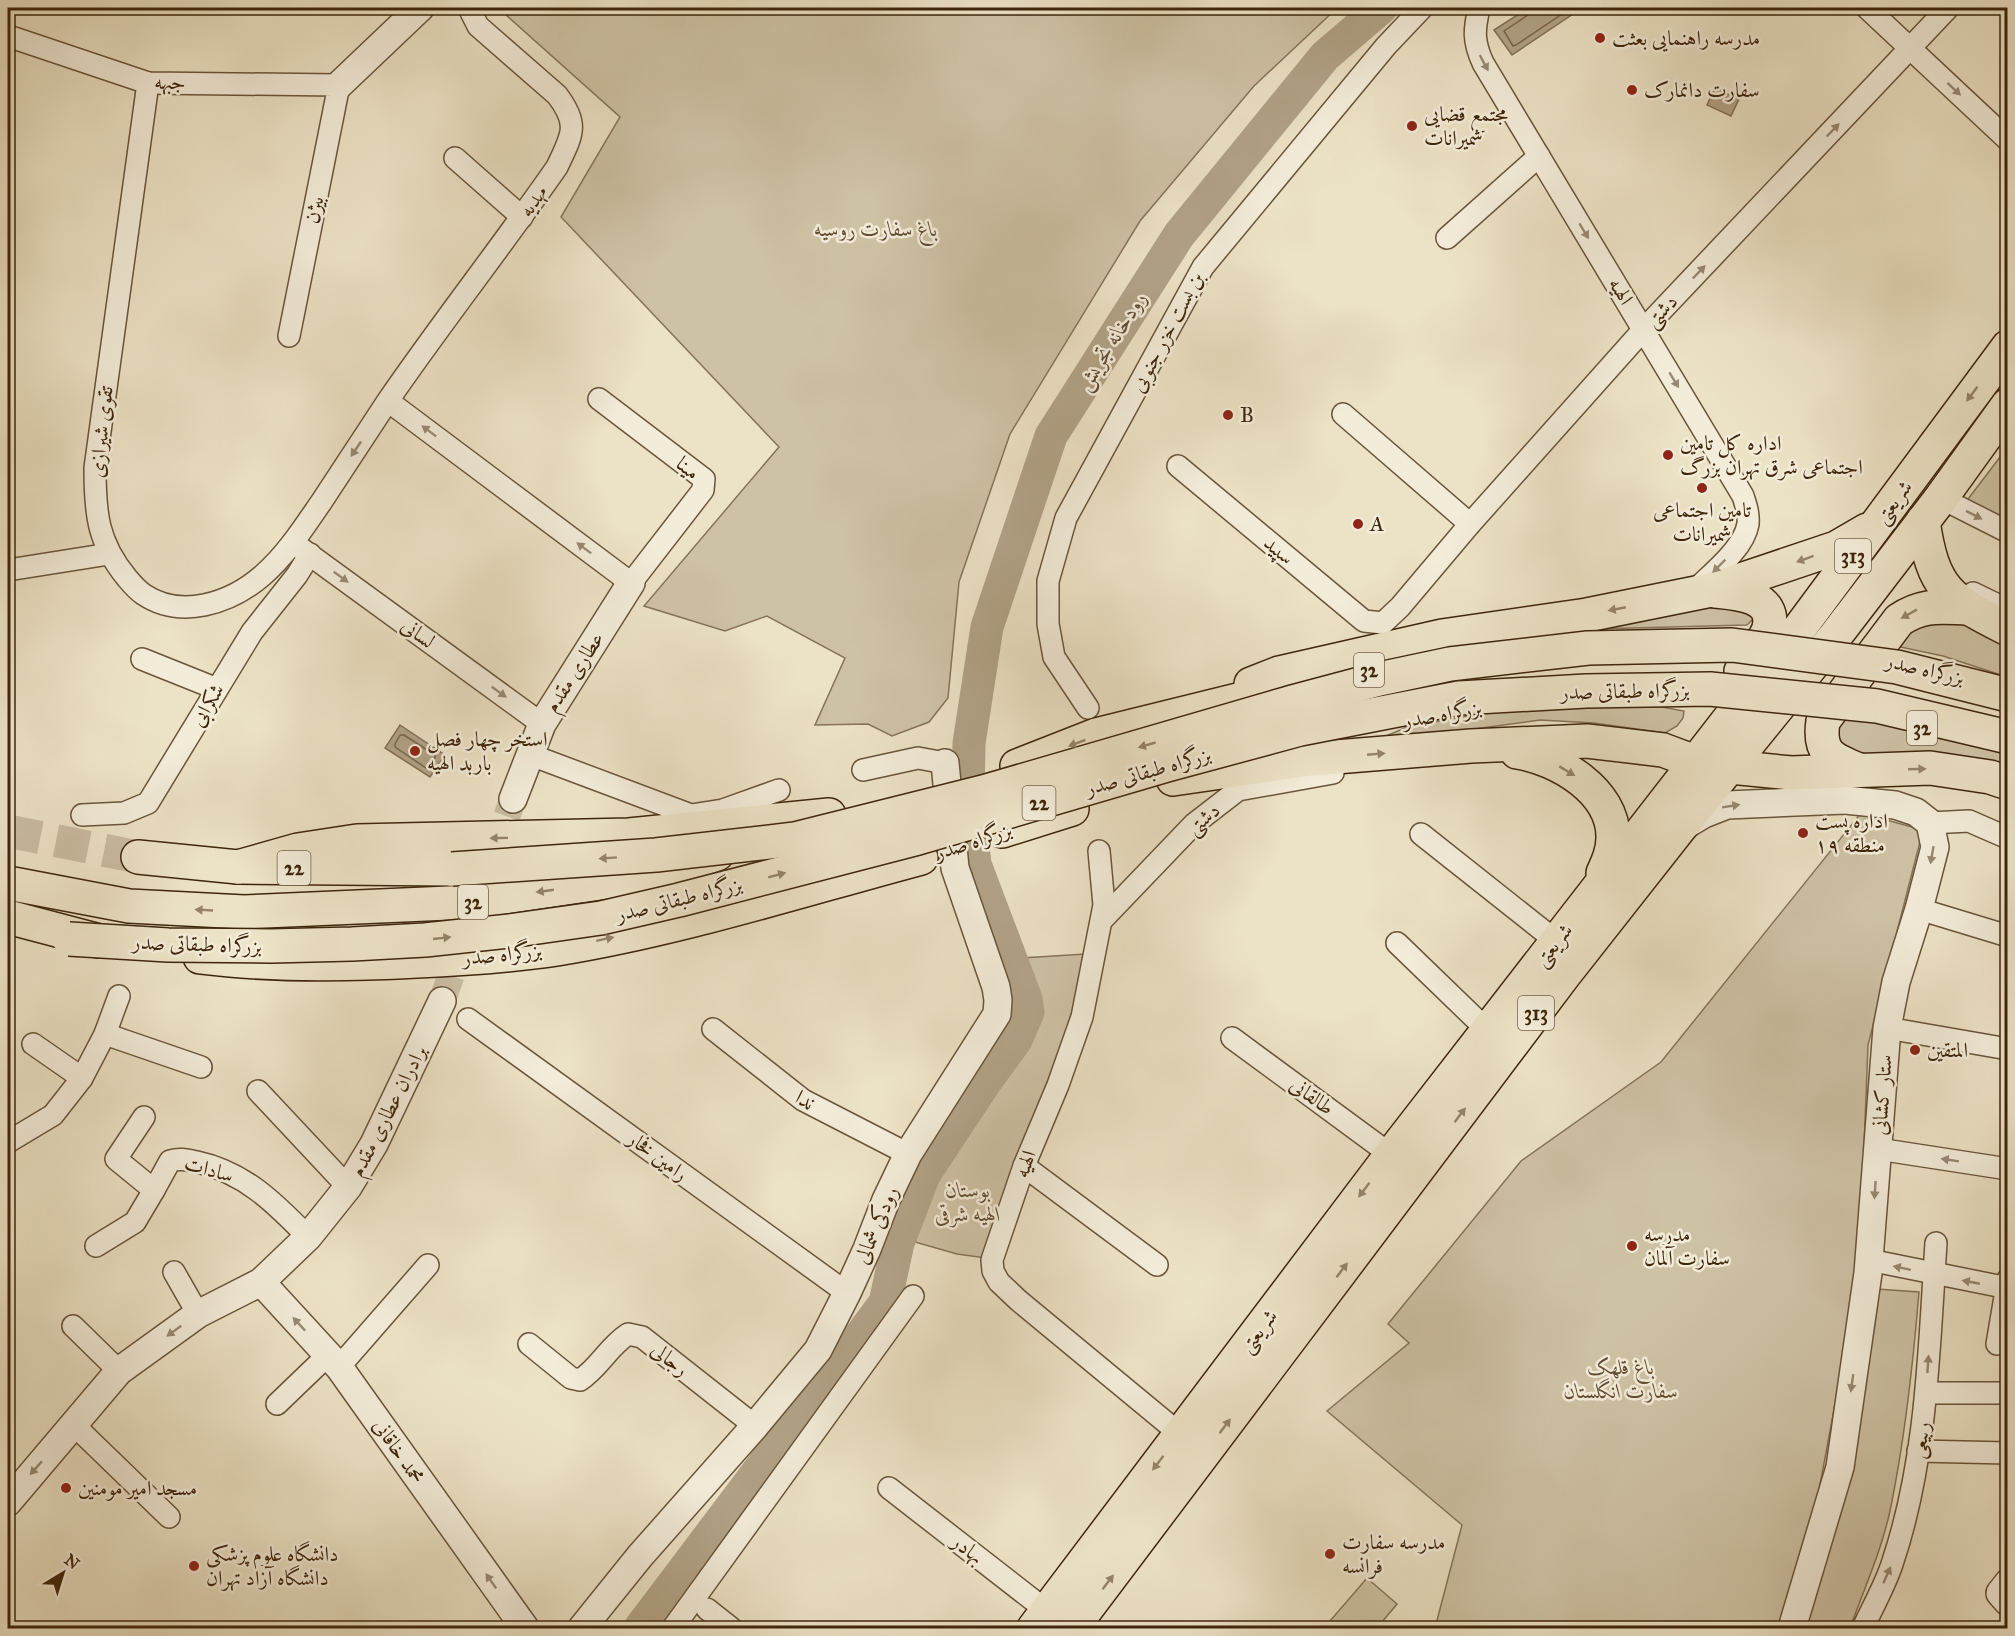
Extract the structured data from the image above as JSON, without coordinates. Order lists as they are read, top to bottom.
{
  "streets": {
    "main road": [
      "شریعتی",
      "313",
      "بزرگراه صدر",
      "32",
      "بزرگراه طبقاتی صدر",
      "22"
    ],
    "street": [
      "جبهه",
      "مهدیه",
      "بیژن",
      "الهیه",
      "دشتی",
      "بن بست خزر جنوبی",
      "تقوی شیرازی",
      "مینا",
      "سپید",
      "لسانی",
      "عطاری مقدم",
      "شکرابی",
      "ستار کشانی",
      "طالقانی",
      "ندا",
      "برادران عطاری مقدم",
      "رامین فخار",
      "سادات",
      "رودکی شمالی",
      "رجالی",
      "ربیعی",
      "محمد خاقانی",
      "بهادر"
    ]
  },
  "crossings": [
    ["جبهه", "بیژن"],
    ["جبهه", "تقوی شیرازی"],
    ["مهدیه", "تقوی شیرازی"],
    ["مهدیه", "لسانی"],
    ["مهدیه", "شکرابی"],
    ["الهیه", "دشتی"],
    ["الهیه", "شریعتی"],
    ["دشتی", "سپید"],
    ["تقوی شیرازی", "لسانی"],
    ["تقوی شیرازی", "شکرابی"],
    ["مینا", "عطاری مقدم"],
    ["شریعتی", "طالقانی"],
    ["شریعتی", "بهادر"],
    ["لسانی", "عطاری مقدم"],
    ["لسانی", "شکرابی"],
    ["بزرگراه طبقاتی صدر", "22"],
    ["ندا", "رودکی شمالی"],
    ["برادران عطاری مقدم", "سادات"],
    ["برادران عطاری مقدم", "محمد خاقانی"],
    ["رامین فخار", "رودکی شمالی"],
    ["رودکی شمالی", "رجالی"]
  ],
  "one_way": [
    "الهیه",
    "ستار کشانی",
    "ربیعی",
    "محمد خاقانی"
  ],
  "water": ["رودخانه تجریش"],
  "parks": ["باغ سفارت روسیه", "بوستان الهیه شرقی", "باغ قلهک سفارت انگلستان"],
  "places": [
    "مدرسه راهنمایی بعثت",
    "سفارت دانمارک",
    "مجتمع قضایی شمیرانات",
    "B",
    "اداره کل تامین اجتماعی شرق تهران بزرگ",
    "تامین اجتماعی شمیرانات",
    "A",
    "استخر چهار فصل باربد الهیه",
    "اداره پست منطقه ۱۹",
    "المتقین",
    "مدرسه سفارت آلمان",
    "مسجد امیر مومنین",
    "مدرسه سفارت فرانسه",
    "دانشگاه علوم پزشکی دانشگاه آزاد تهران"
  ],
  "north": "top right"
}
